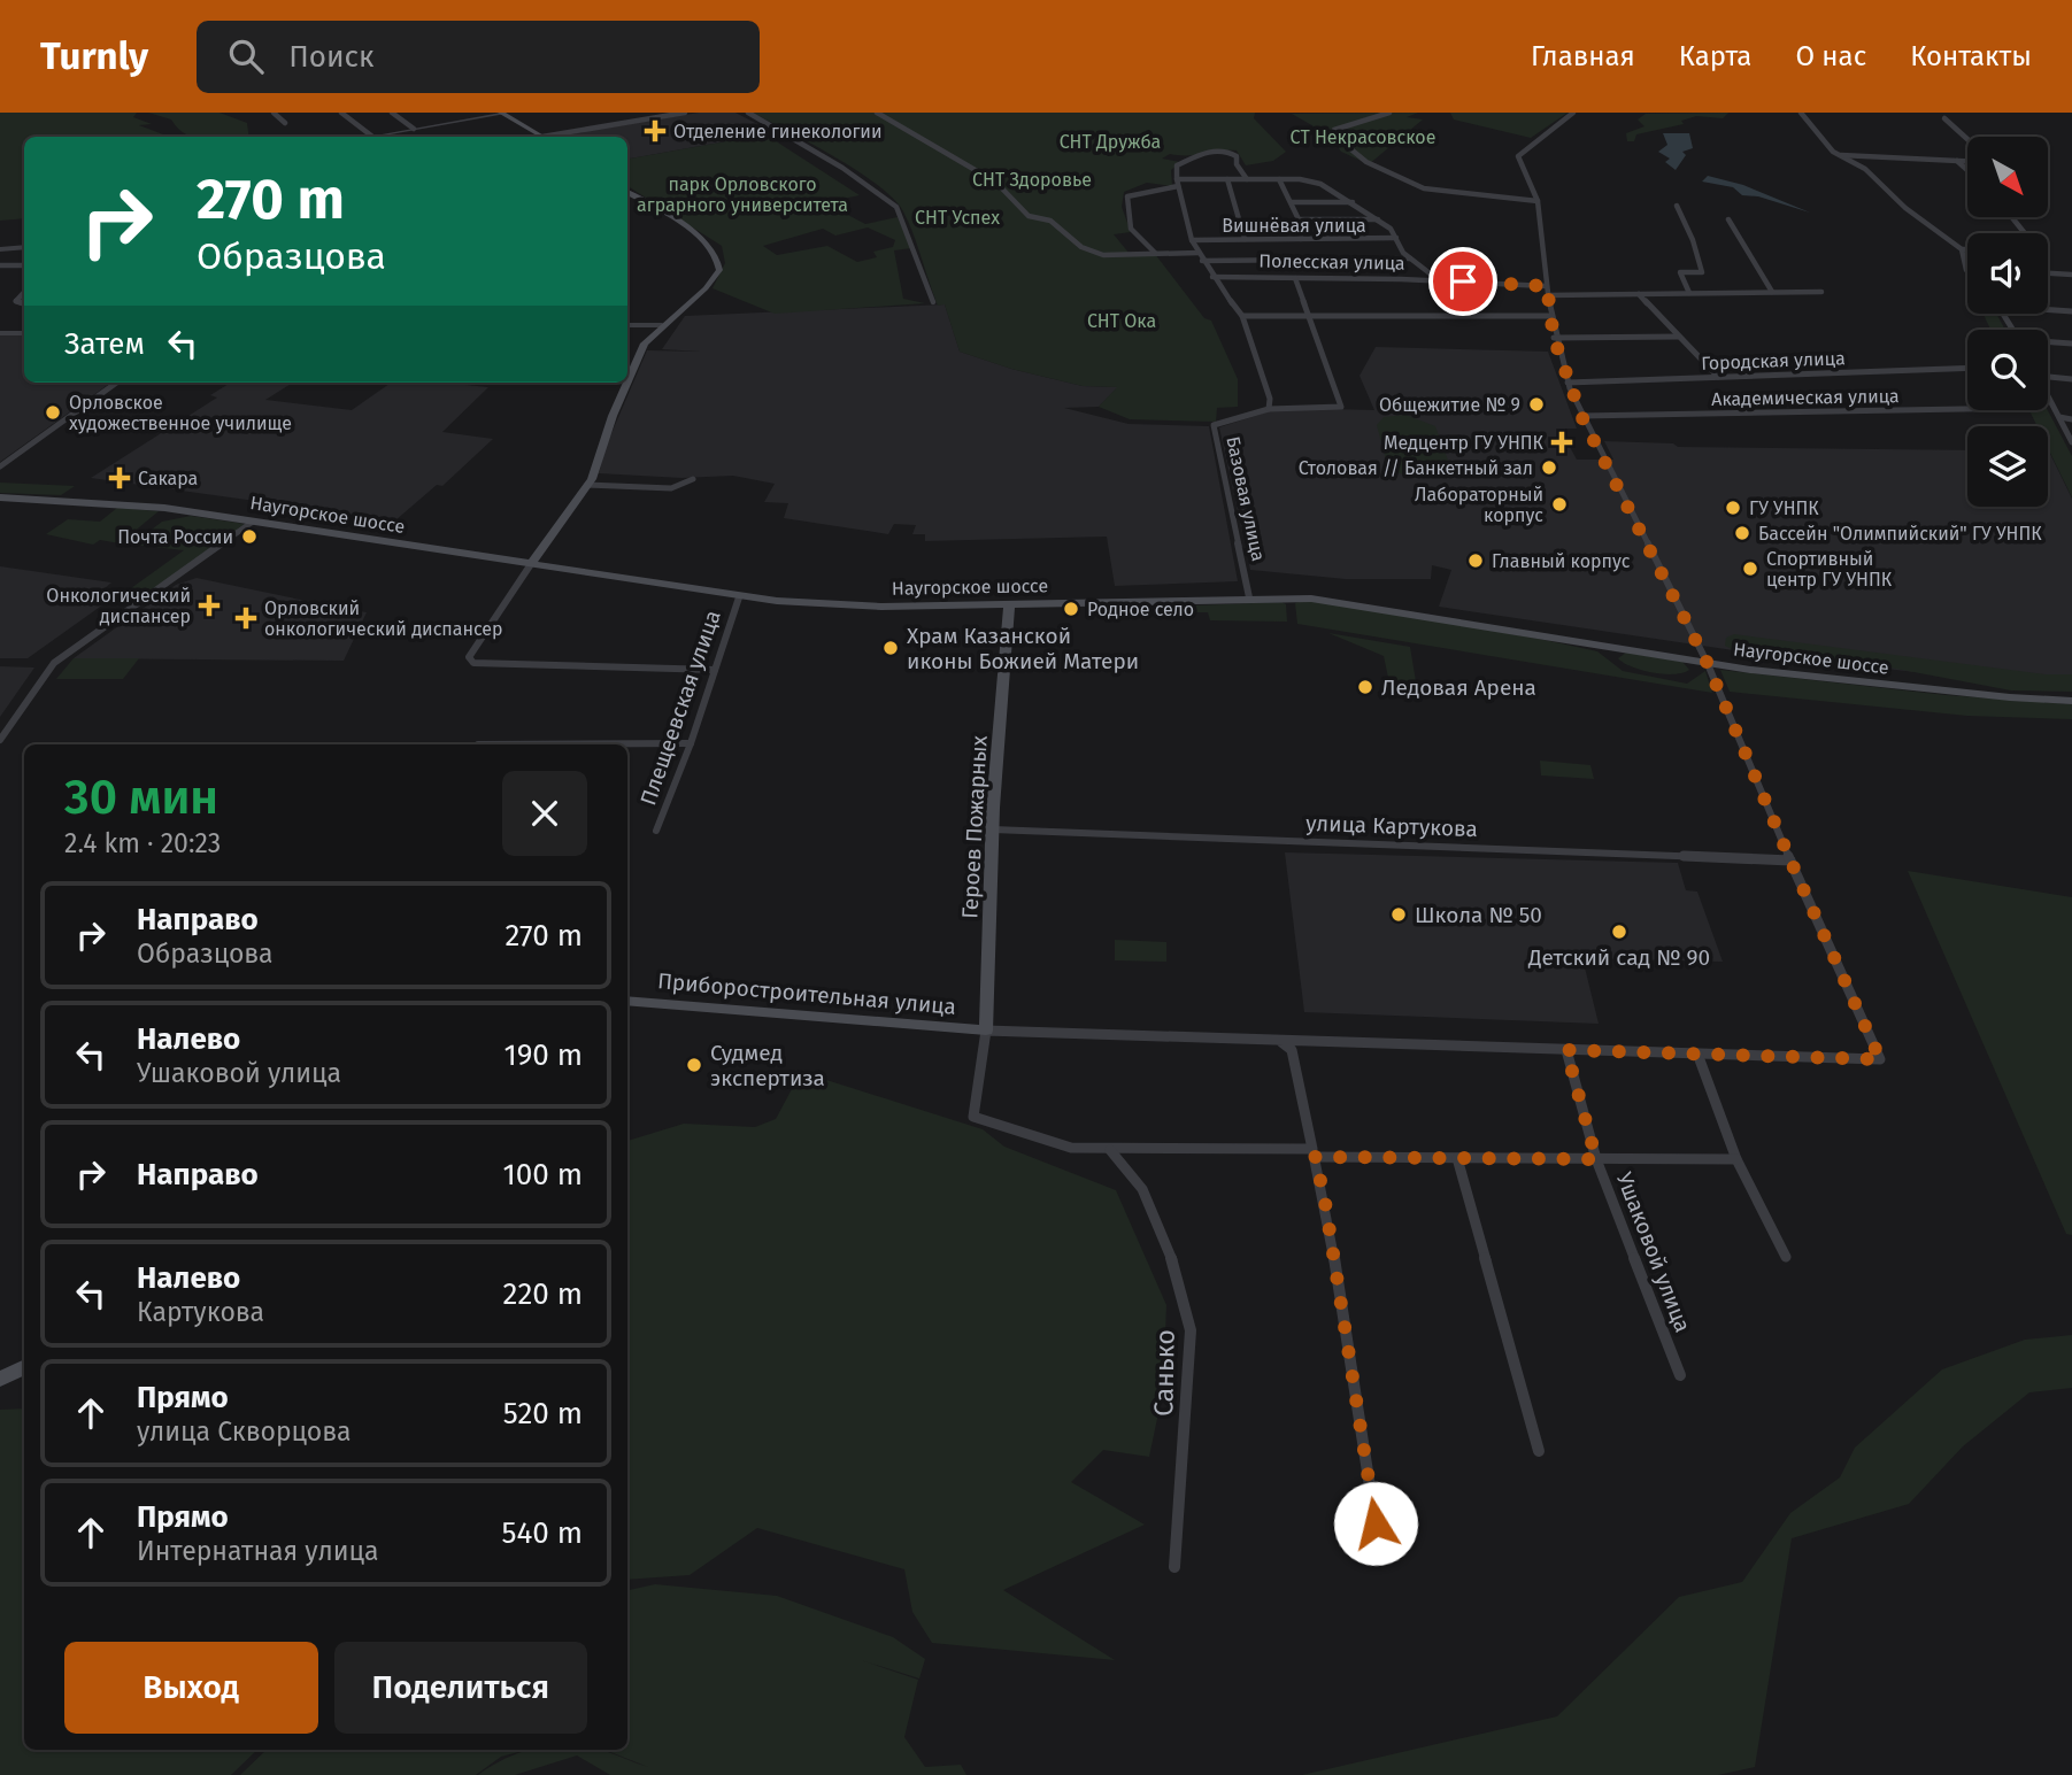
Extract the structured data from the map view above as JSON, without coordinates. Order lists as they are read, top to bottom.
{
  "streets": {
    "main road": ["Наугорское шоссе", "Героев Пожарных", "Приборостроительная улица"],
    "street": [
      "Вишнёвая улица",
      "Полесская улица",
      "Городская улица",
      "Академическая улица",
      "Базовая улица",
      "Плещеевская улица",
      "улица Картукова",
      "Ушаковой улица",
      "Санько"
    ]
  },
  "crossings": [
    ["Базовая улица", "Наугорское шоссе"],
    ["Наугорское шоссе", "Плещеевская улица"],
    ["Наугорское шоссе", "Героев Пожарных"],
    ["улица Картукова", "Героев Пожарных"],
    ["улица Картукова", "Приборостроительная улица"],
    ["Героев Пожарных", "Приборостроительная улица"],
    ["Приборостроительная улица", "Ушаковой улица"]
  ],
  "parks": [
    "СТ Некрасовское",
    "СНТ Дружба",
    "СНТ Здоровье",
    "парк Орловского аграрного университета",
    "СНТ Успех",
    "СНТ Ока"
  ],
  "places": {
    "health": [
      "Отделение гинекологии",
      "Медцентр ГУ УНПК",
      "Сакара",
      "Онкологический диспансер",
      "Орловский онкологический диспансер"
    ],
    "other": [
      "Общежитие № 9",
      "Орловское художественное училище",
      "Столовая // Банкетный зал",
      "Лабораторный корпус",
      "ГУ УНПК",
      "Бассейн \"Олимпийский\" ГУ УНПК",
      "Почта России",
      "Главный корпус",
      "Спортивный центр ГУ УНПК",
      "Родное село",
      "Храм Казанской иконы Божией Матери",
      "Ледовая Арена",
      "Школа № 50",
      "Детский сад № 90",
      "Судмед экспертиза"
    ]
  },
  "north": "bottom right",
  "page": {
    "header": "Turnly",
    "search": "Поиск",
    "nav": [
      "Главная",
      "Карта",
      "О нас",
      "Контакты"
    ],
    "turn": ["270 m", "Образцова"],
    "then": "Затем",
    "heading": ["30 мин", "2.4 km · 20:23"],
    "list": [
      {
        "name": "Направо",
        "note": "Образцова",
        "value": "270 m"
      },
      {
        "name": "Налево",
        "note": "Ушаковой улица",
        "value": "190 m"
      },
      {
        "name": "Направо",
        "value": "100 m"
      },
      {
        "name": "Налево",
        "note": "Картукова",
        "value": "220 m"
      },
      {
        "name": "Прямо",
        "note": "улица Скворцова",
        "value": "520 m"
      },
      {
        "name": "Прямо",
        "note": "Интернатная улица",
        "value": "540 m"
      }
    ],
    "buttons": ["Выход", "Поделиться"]
  }
}
